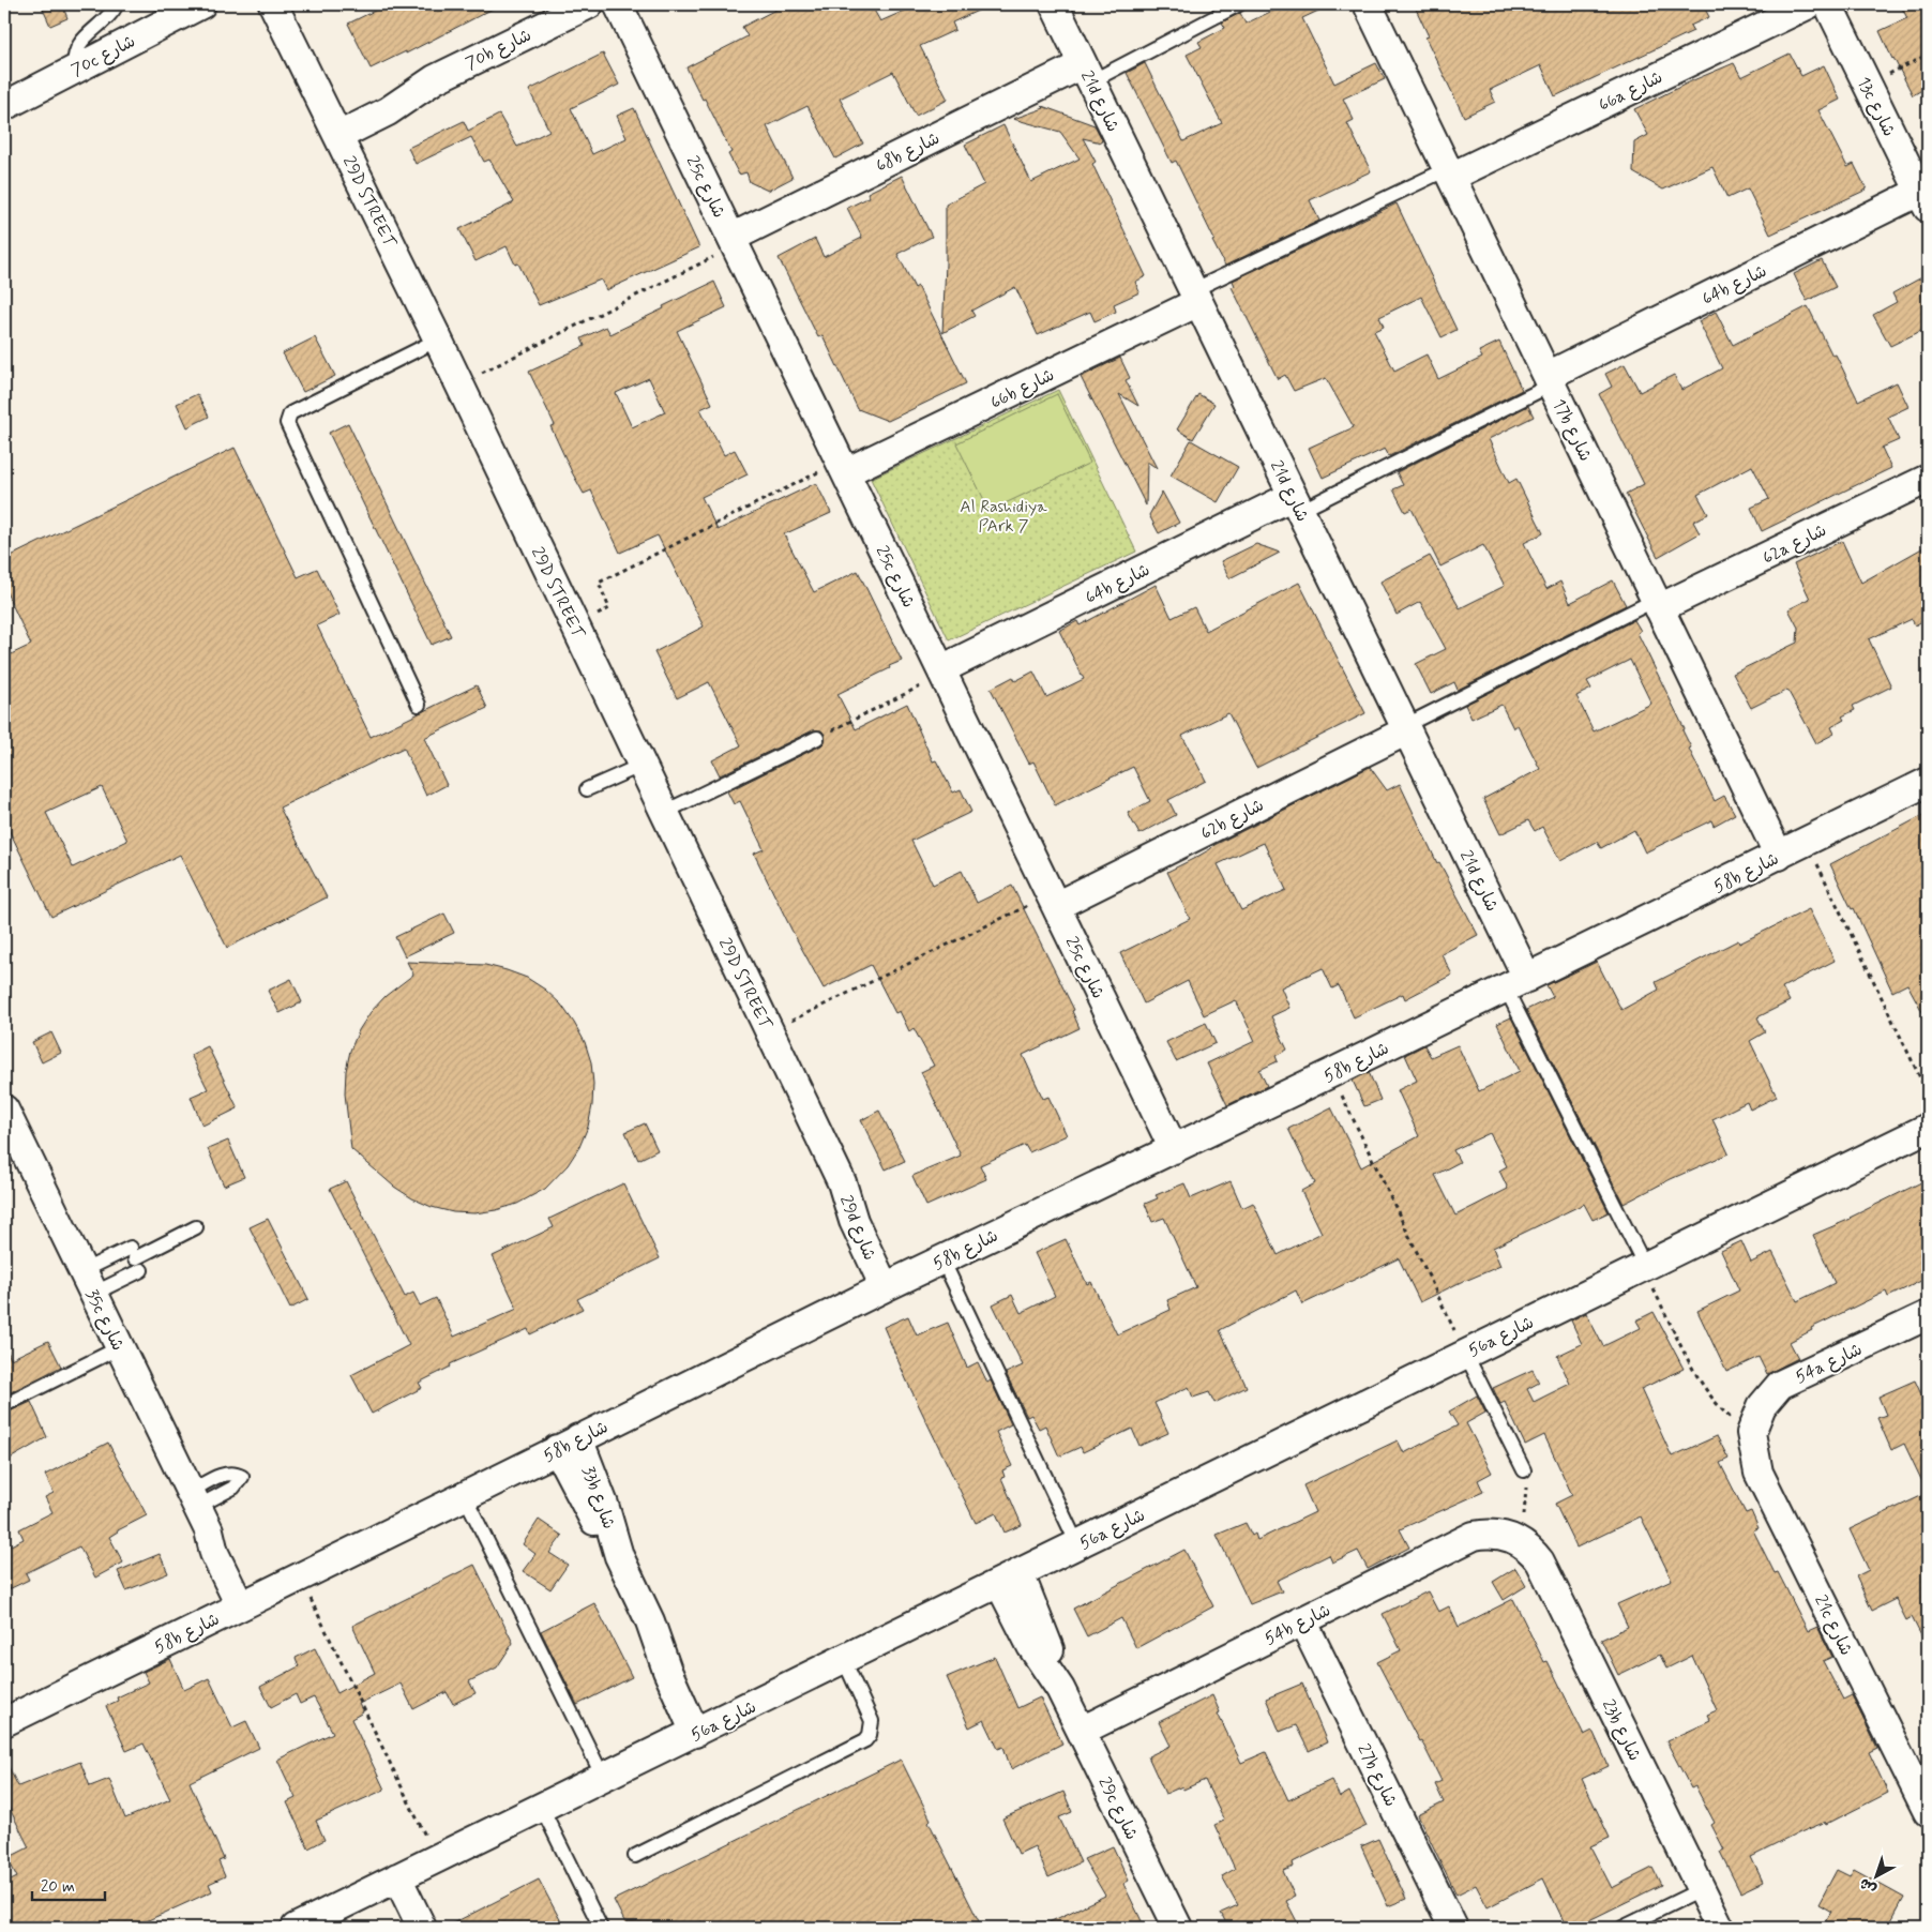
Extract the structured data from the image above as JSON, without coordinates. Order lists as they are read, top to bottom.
{
  "streets": {
    "street": [
      "70b شارع",
      "70c شارع",
      "66a شارع",
      "21d شارع",
      "13c شارع",
      "68b شارع",
      "25c شارع",
      "29D STREET",
      "64b شارع",
      "66b شارع",
      "17b شارع",
      "62a شارع",
      "62b شارع",
      "58b شارع",
      "29d شارع",
      "35c شارع",
      "56a شارع",
      "54a شارع",
      "33b شارع",
      "54b شارع",
      "21c شارع",
      "23b شارع",
      "27b شارع",
      "29c شارع"
    ]
  },
  "crossings": [
    ["70b شارع", "29D STREET"],
    ["66a شارع", "17b شارع"],
    ["21d شارع", "68b شارع"],
    ["21d شارع", "64b شارع"],
    ["21d شارع", "66b شارع"],
    ["21d شارع", "62b شارع"],
    ["21d شارع", "58b شارع"],
    ["13c شارع", "64b شارع"],
    ["68b شارع", "25c شارع"],
    ["25c شارع", "64b شارع"],
    ["25c شارع", "66b شارع"],
    ["25c شارع", "62b شارع"],
    ["25c شارع", "58b شارع"],
    ["29D STREET", "29d شارع"],
    ["64b شارع", "17b شارع"],
    ["17b شارع", "62a شارع"],
    ["17b شارع", "58b شارع"],
    ["58b شارع", "29d شارع"],
    ["58b شارع", "35c شارع"],
    ["58b شارع", "33b شارع"],
    ["56a شارع", "33b شارع"],
    ["56a شارع", "29c شارع"],
    ["54a شارع", "21c شارع"],
    ["54b شارع", "23b شارع"],
    ["54b شارع", "27b شارع"],
    ["54b شارع", "29c شارع"]
  ],
  "parks": ["Al Rashidiya PArk 7"],
  "scale_bar": "20 m",
  "north": "bottom left"
}
